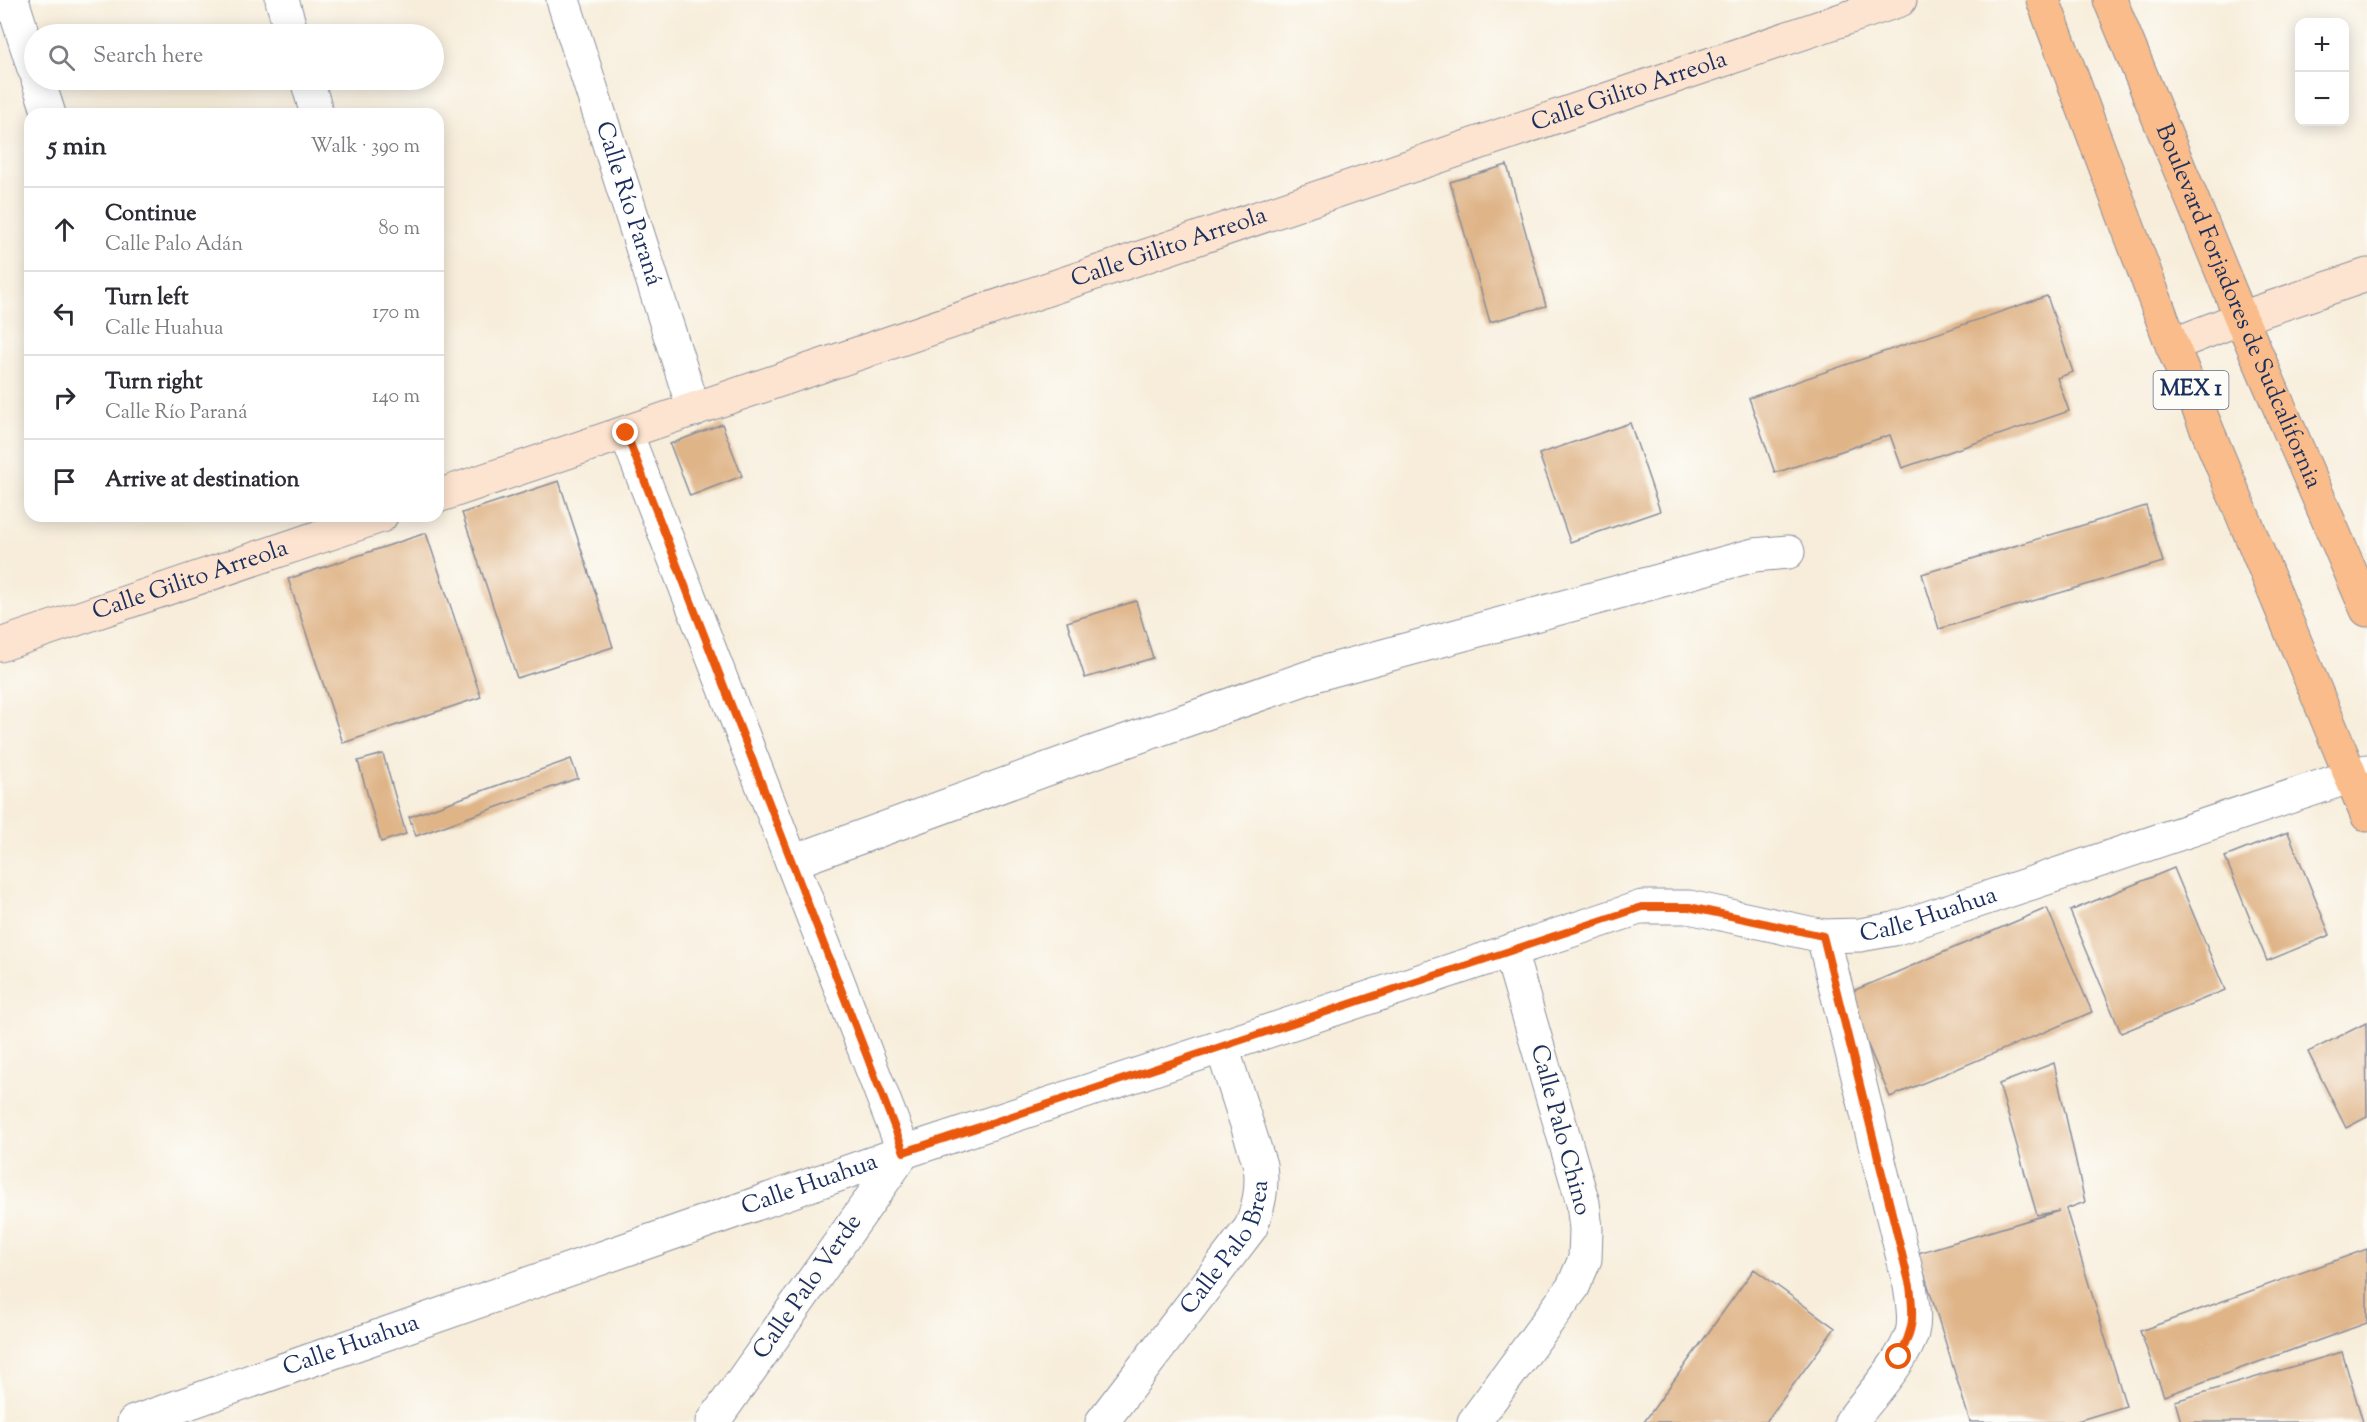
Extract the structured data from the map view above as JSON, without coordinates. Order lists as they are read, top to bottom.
{
  "streets": {
    "highway": ["Boulevard Forjadores de Sudcalifornia", "MEX 1"],
    "street": [
      "Calle Gilito Arreola",
      "Calle Río Paraná",
      "Calle Huahua",
      "Calle Palo Chino",
      "Calle Palo Brea",
      "Calle Palo Verde"
    ]
  },
  "crossings": [
    ["Calle Gilito Arreola", "Calle Río Paraná"],
    ["MEX 1", "Calle Huahua"],
    ["Calle Huahua", "Calle Palo Chino"],
    ["Calle Huahua", "Calle Palo Brea"],
    ["Calle Huahua", "Calle Palo Verde"]
  ],
  "page": {
    "map_buttons": ["+", "−"],
    "search": "Search here",
    "heading": ["5 min", "Walk · 390 m"],
    "list": [
      ["Continue", "Calle Palo Adán", "80 m"],
      ["Turn left", "Calle Huahua", "170 m"],
      ["Turn right", "Calle Río Paraná", "140 m"],
      "Arrive at destination"
    ]
  }
}
